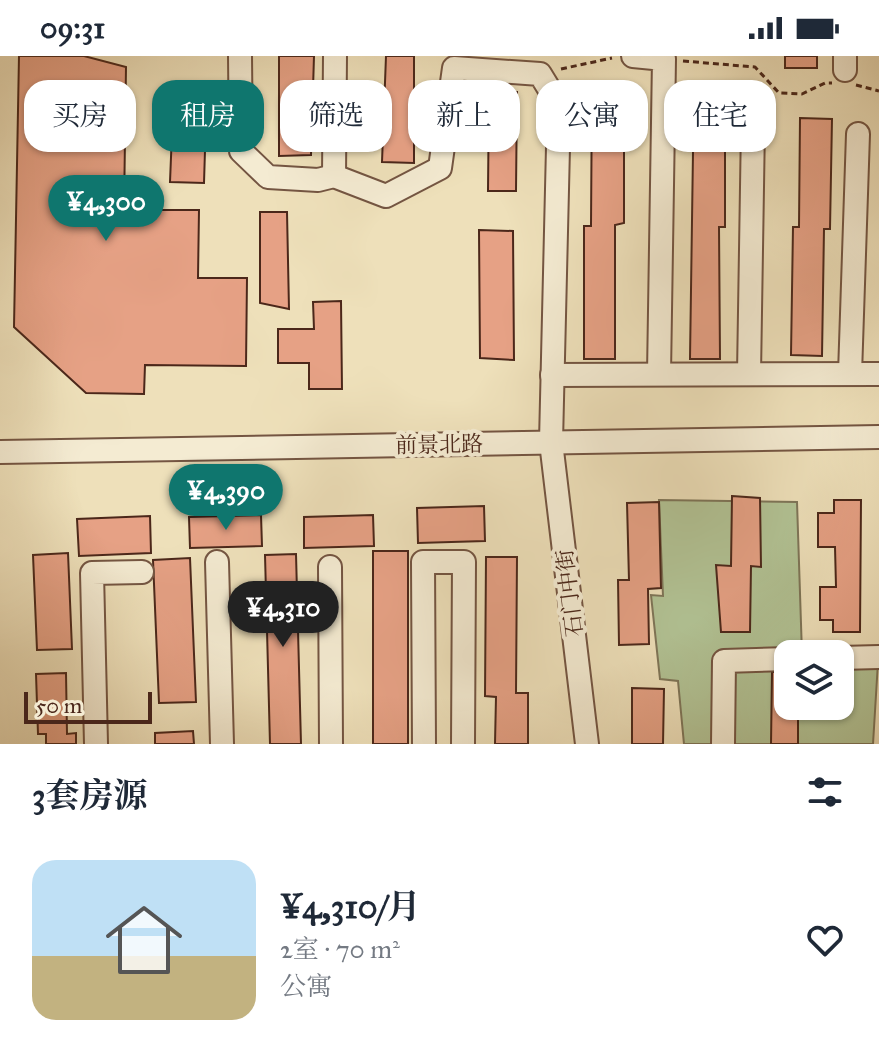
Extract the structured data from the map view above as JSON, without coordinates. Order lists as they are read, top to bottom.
{
  "streets": {
    "street": ["前景北路", "石门中街"]
  },
  "crossings": [
    ["前景北路", "石门中街"]
  ],
  "scale_bar": "50 m",
  "page": {
    "status": "09:31",
    "chip": [
      "买房",
      "租房",
      "筛选",
      "新上",
      "公寓",
      "住宅"
    ],
    "price": ["¥4,300", "¥4,390", "¥4,310"],
    "scale": "50 m",
    "heading": "3套房源",
    "list": [
      {
        "name": "¥4,310/月",
        "note": "2室 · 70 m² · 公寓"
      }
    ]
  }
}
